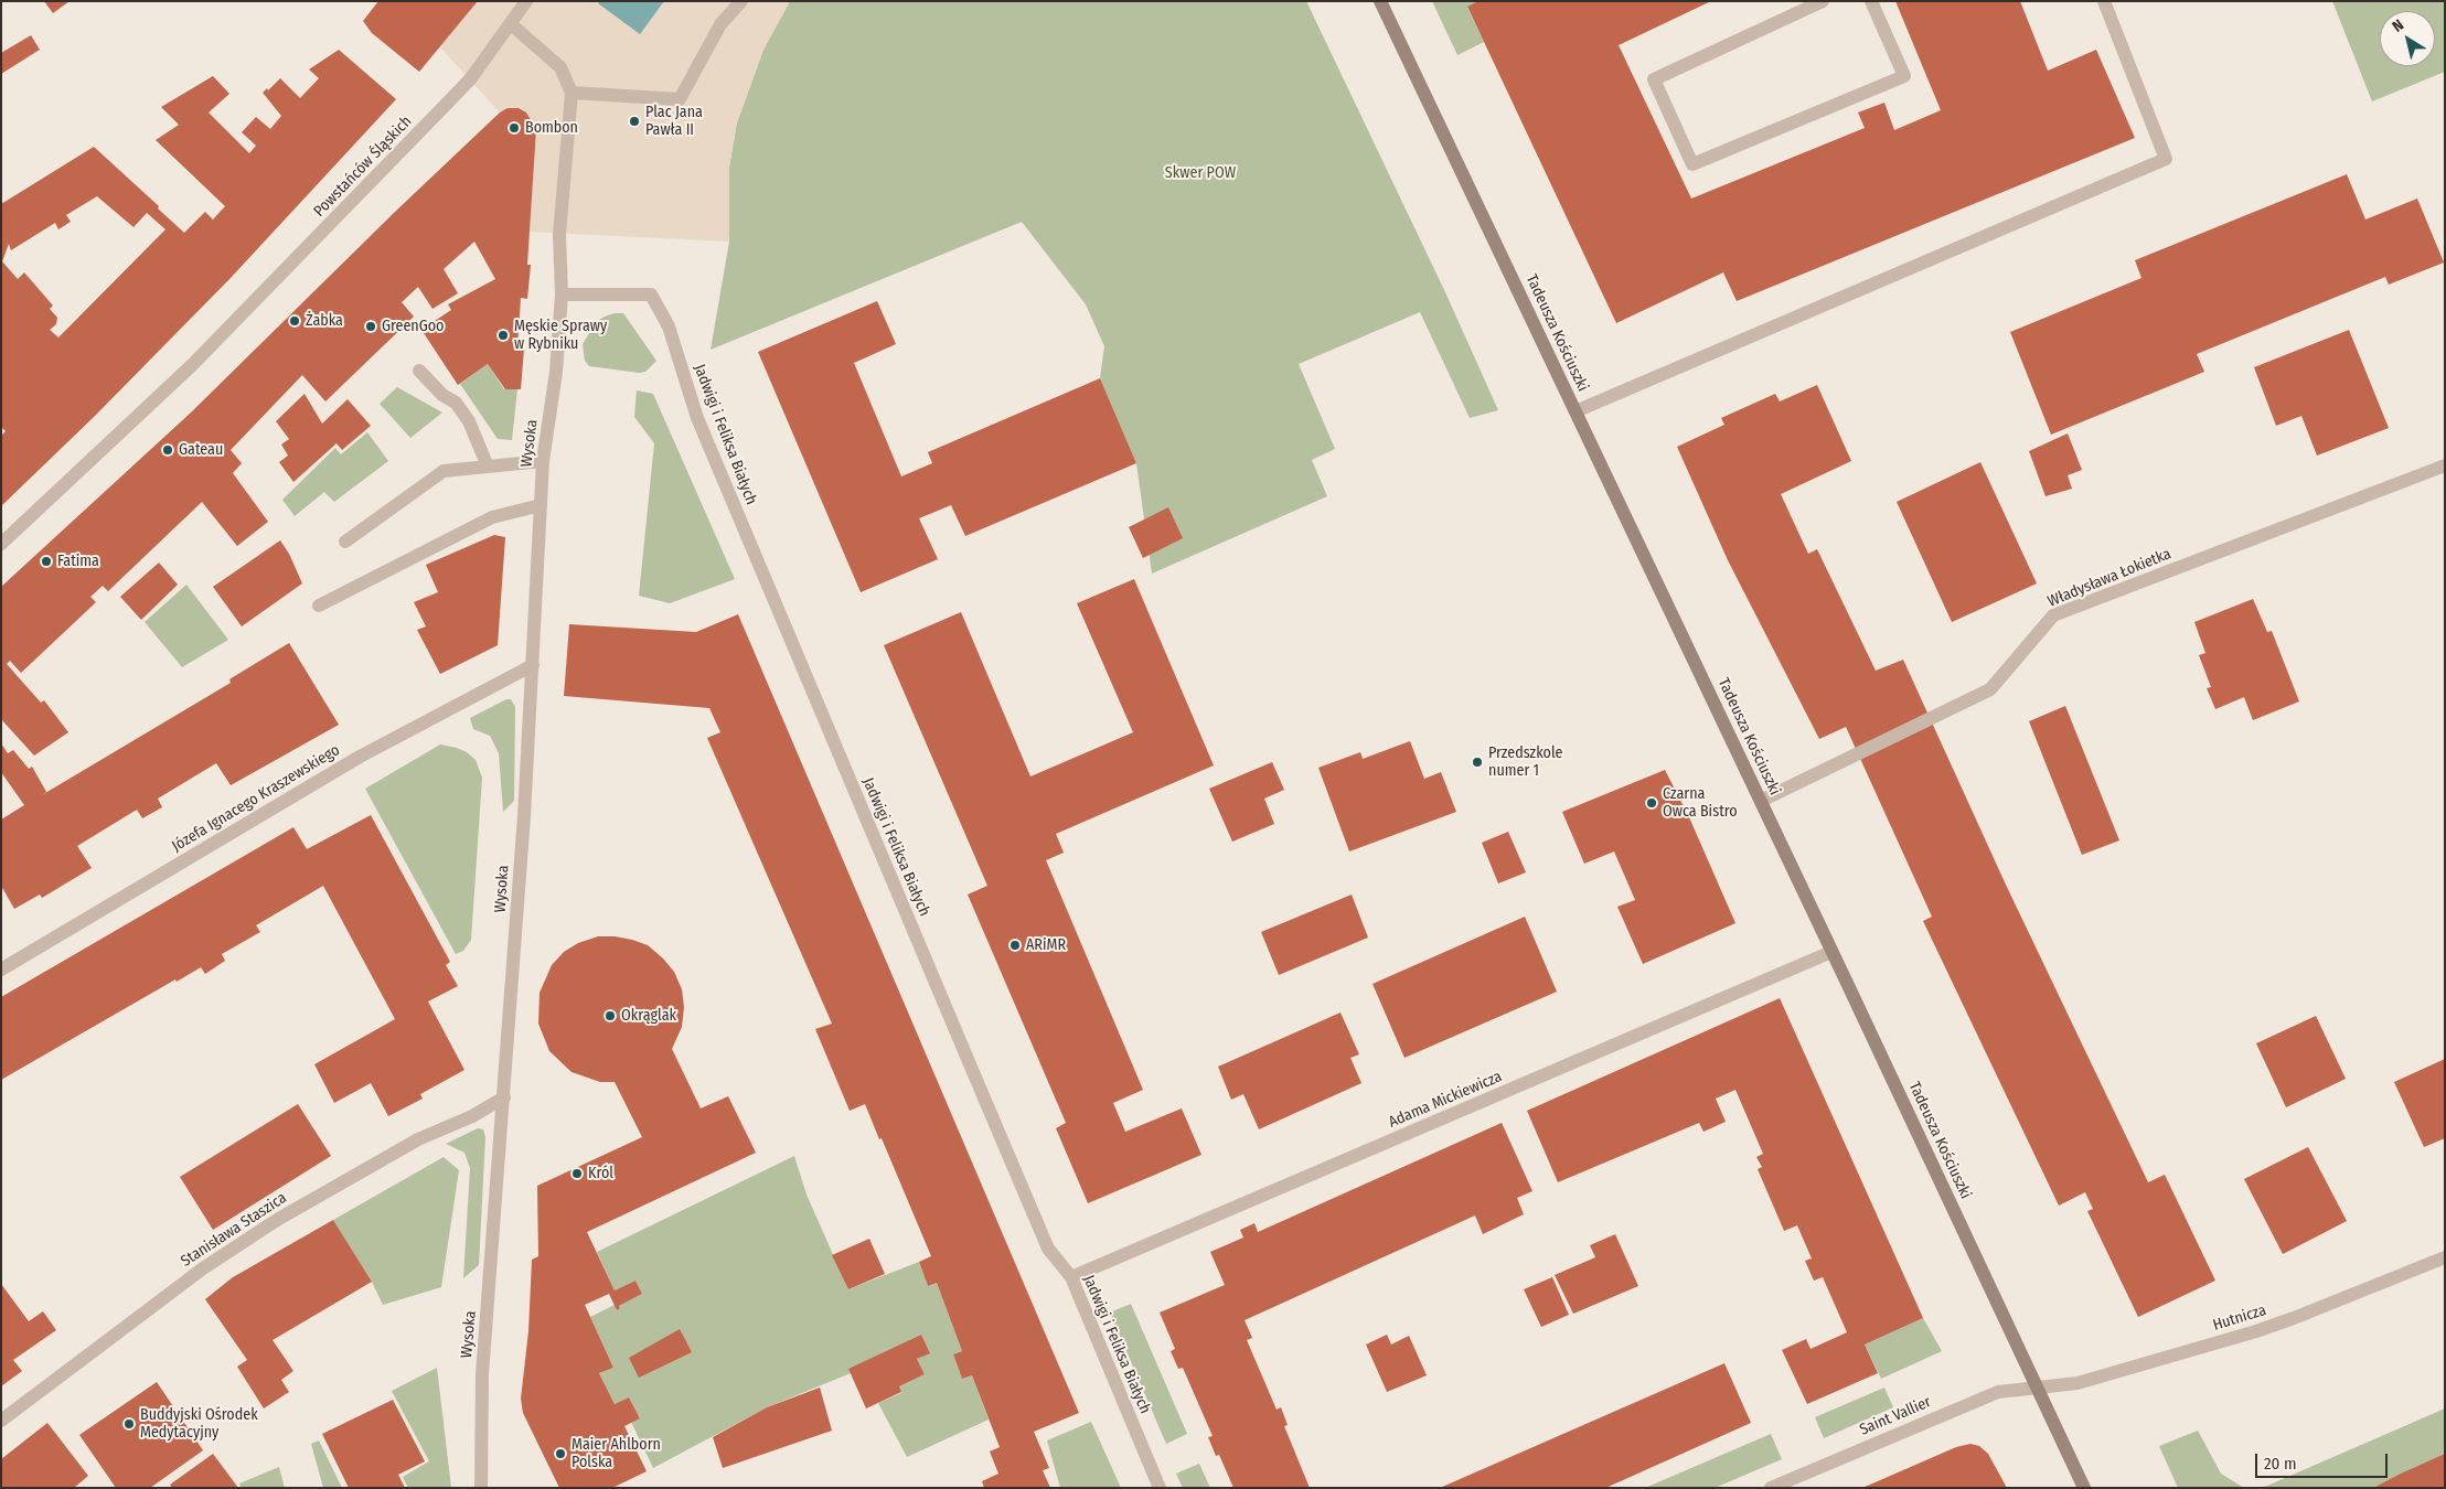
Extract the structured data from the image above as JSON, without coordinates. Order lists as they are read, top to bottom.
{
  "streets": {
    "street": [
      "Powstańców Śląskich",
      "Tadeusza Kościuszki",
      "Jadwigi i Feliksa Białych",
      "Wysoka",
      "Władysława Łokietka",
      "Józefa Ignacego Kraszewskiego",
      "Adama Mickiewicza",
      "Stanisława Staszica",
      "Hutnicza",
      "Saint Vallier"
    ]
  },
  "crossings": [
    ["Tadeusza Kościuszki", "Władysława Łokietka"],
    ["Tadeusza Kościuszki", "Adama Mickiewicza"],
    ["Tadeusza Kościuszki", "Hutnicza"],
    ["Tadeusza Kościuszki", "Saint Vallier"],
    ["Jadwigi i Feliksa Białych", "Wysoka"],
    ["Jadwigi i Feliksa Białych", "Adama Mickiewicza"],
    ["Wysoka", "Józefa Ignacego Kraszewskiego"],
    ["Wysoka", "Stanisława Staszica"],
    ["Hutnicza", "Saint Vallier"]
  ],
  "parks": ["Skwer POW"],
  "places": [
    "Plac Jana Pawła II",
    "Bombon",
    "Żabka",
    "GreenGoo",
    "Męskie Sprawy w Rybniku",
    "Gateau",
    "Fatima",
    "Przedszkole numer 1",
    "Czarna Owca Bistro",
    "ARiMR",
    "Okrąglak",
    "Król",
    "Buddyjski Ośrodek Medytacyjny",
    "Maier Ahlborn Polska"
  ],
  "scale_bar": "20 m",
  "north": "top left"
}
